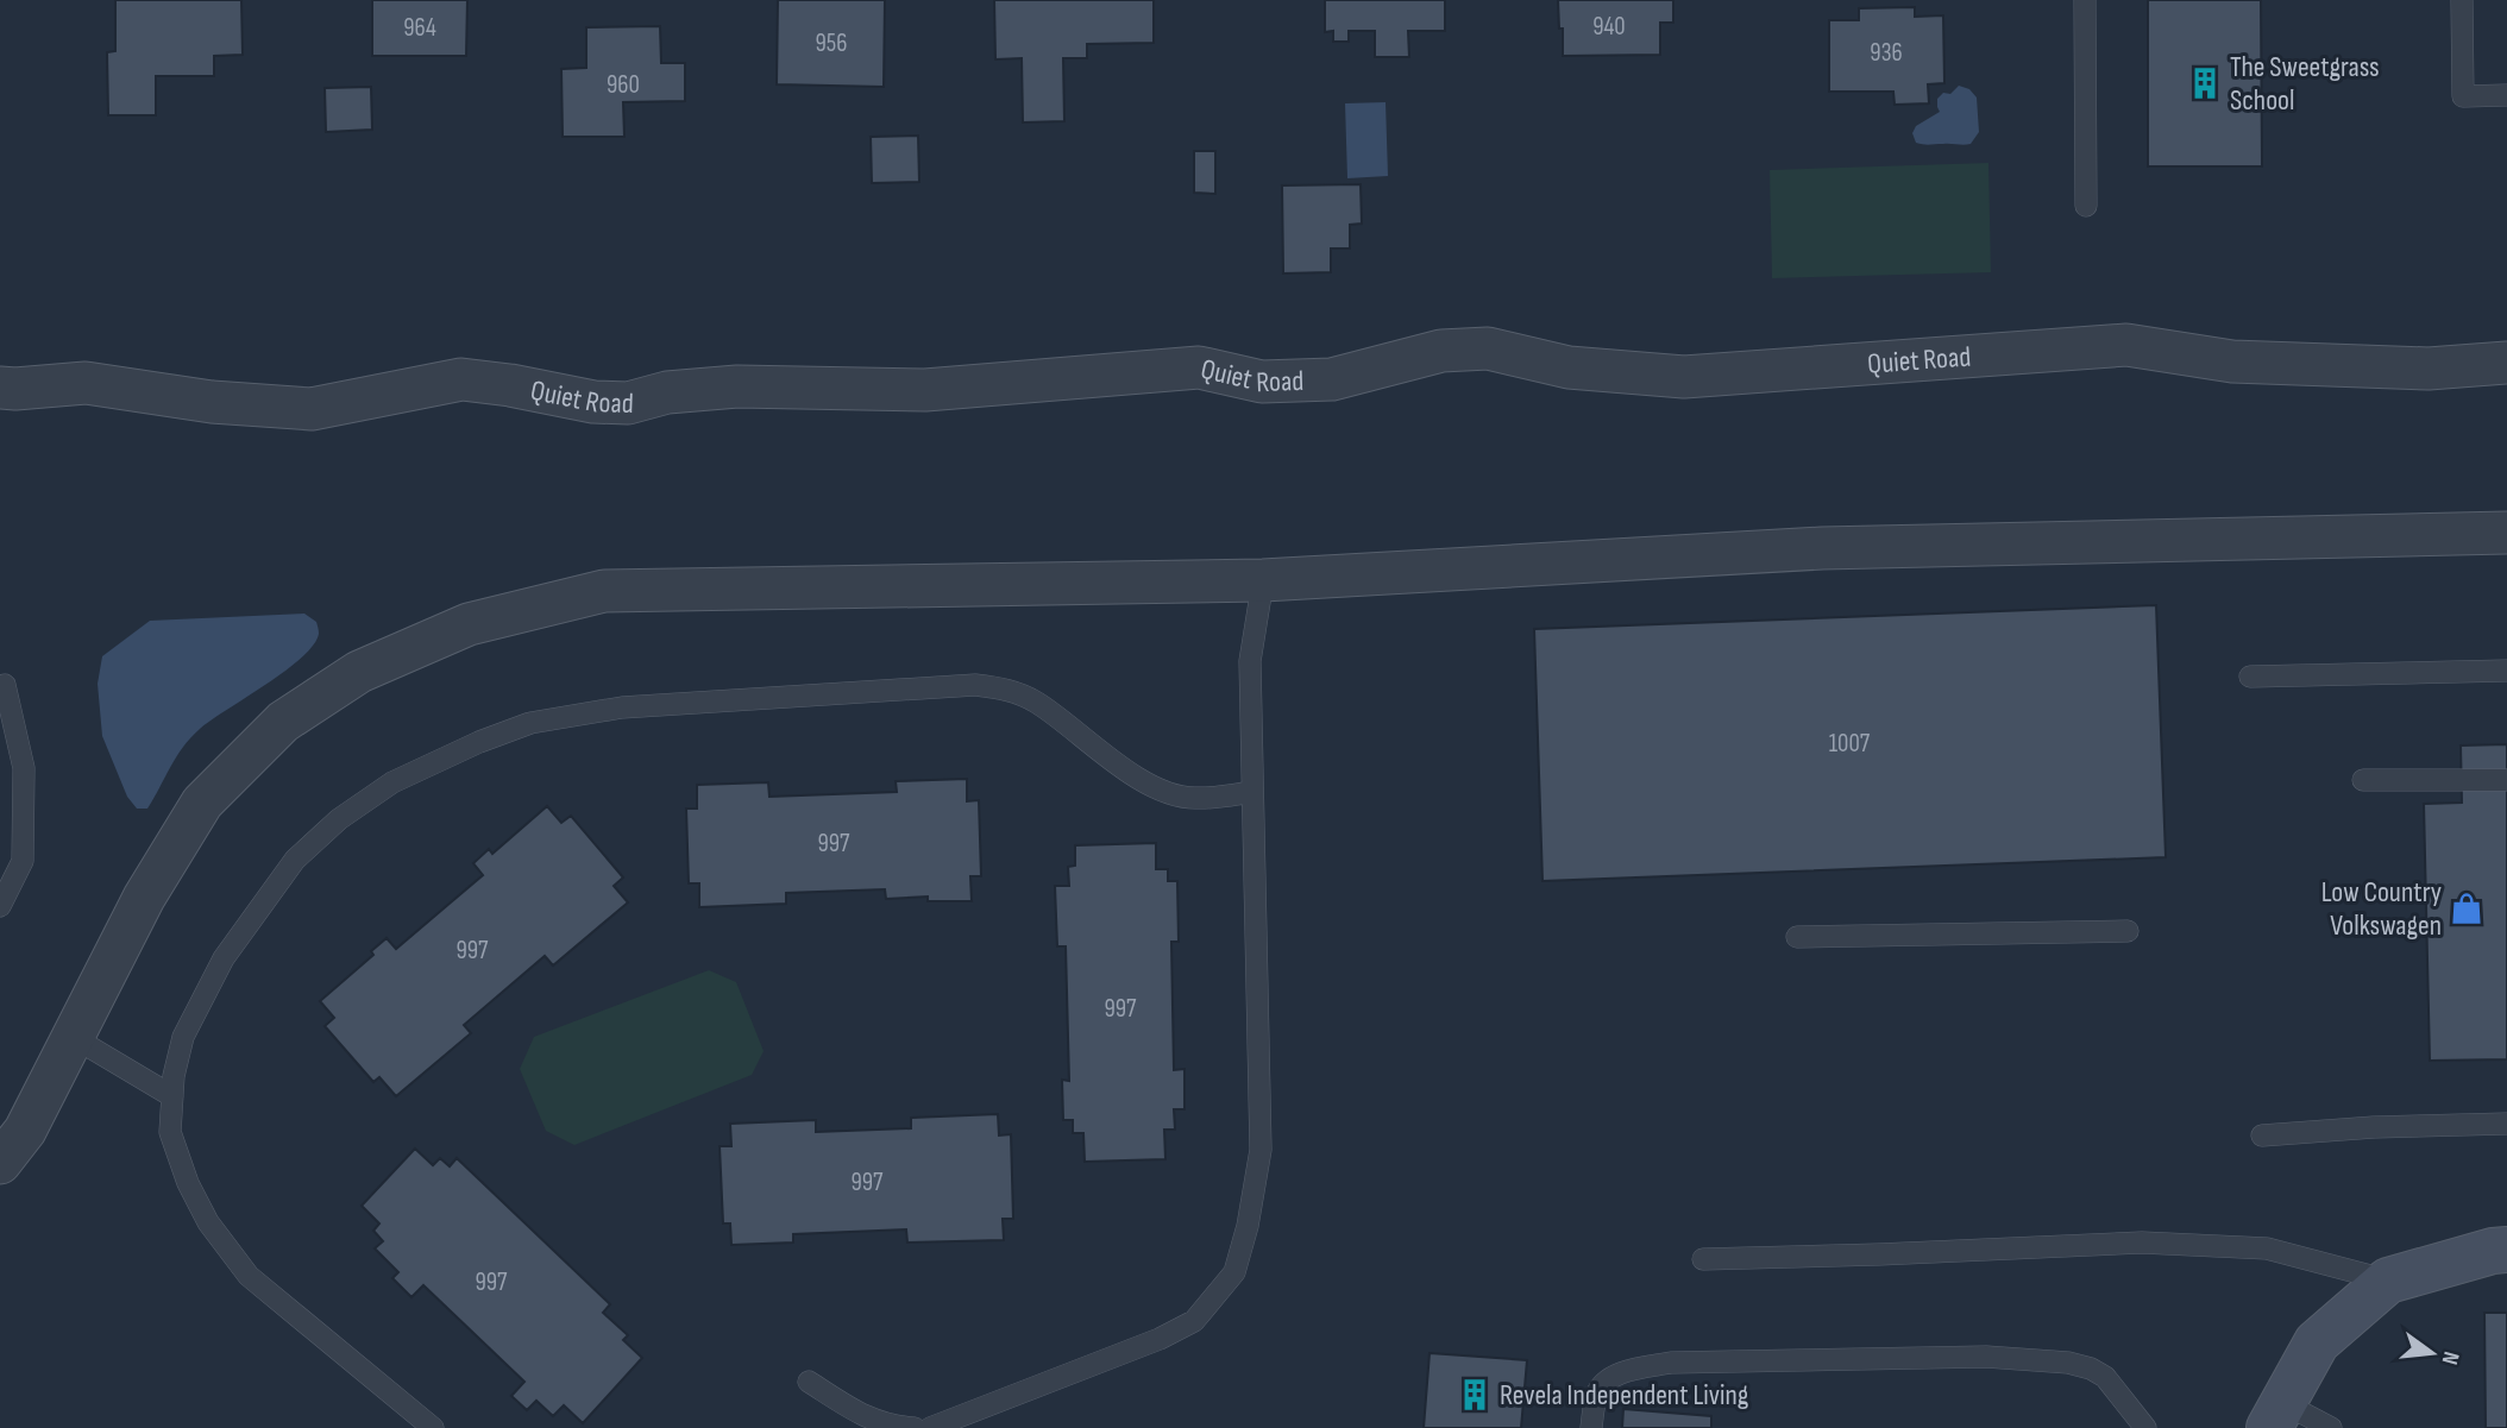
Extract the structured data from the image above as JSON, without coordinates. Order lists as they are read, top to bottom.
{
  "streets": {
    "street": ["Quiet Road"]
  },
  "places": {
    "building": ["The Sweetgrass School", "Revela Independent Living"],
    "shop": ["Low Country Volkswagen"]
  },
  "house_numbers": [
    "940",
    "964",
    "956",
    "936",
    "960",
    "1007",
    "997",
    "997",
    "997",
    "997",
    "997"
  ],
  "north": "right"
}
